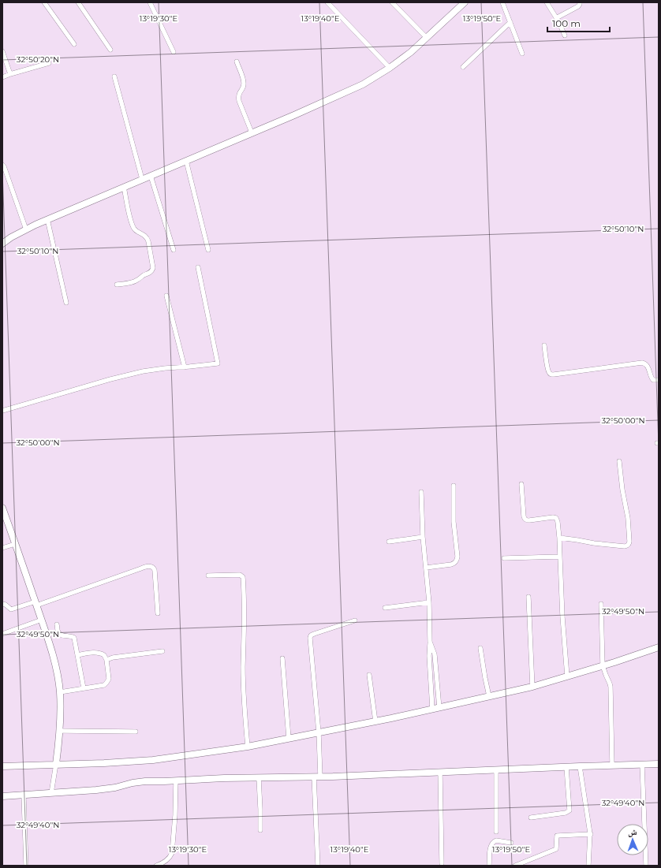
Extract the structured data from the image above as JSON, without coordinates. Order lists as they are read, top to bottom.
{
  "scale_bar": "100 m",
  "north": "top",
  "coordinates": [
    "13°19'30\"E",
    "13°19'40\"E",
    "13°19'50\"E",
    "32°50'20\"N",
    "32°50'10\"N",
    "32°50'00\"N",
    "32°49'50\"N",
    "32°49'40\"N"
  ]
}
